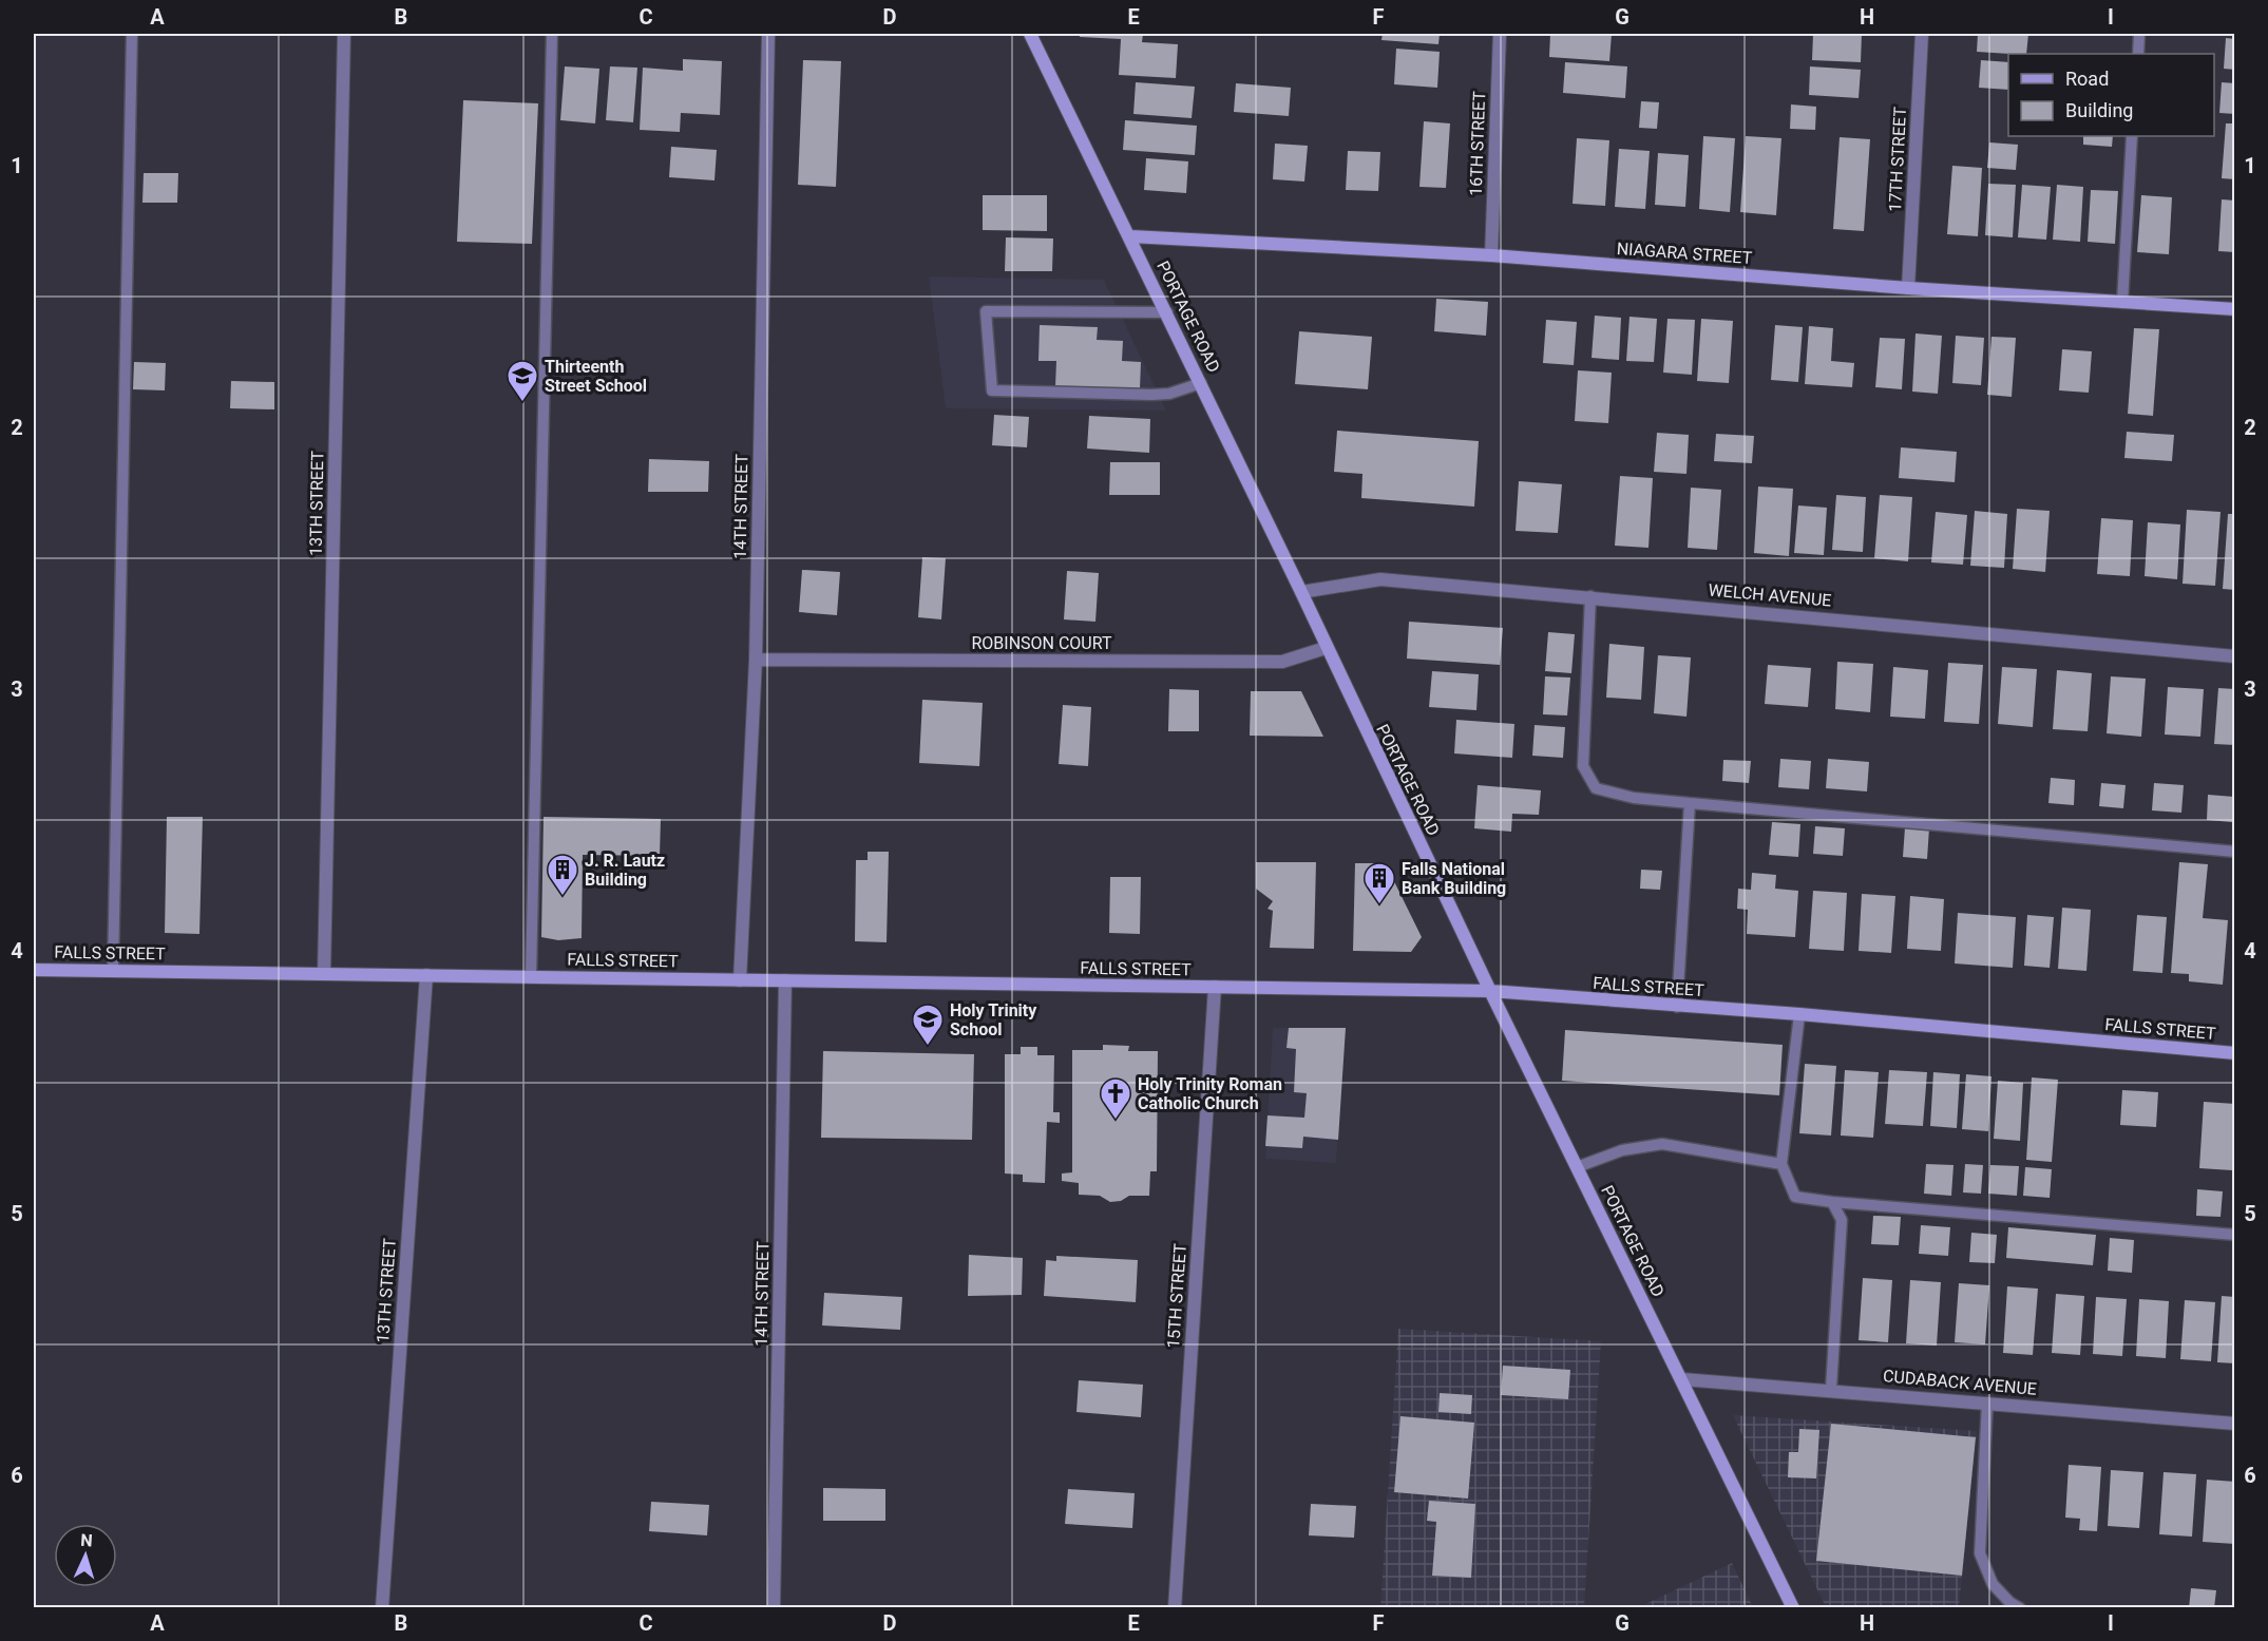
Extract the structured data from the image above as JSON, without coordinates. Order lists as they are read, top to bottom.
{
  "streets": {
    "street": [
      "16TH STREET",
      "17TH STREET",
      "NIAGARA STREET",
      "PORTAGE ROAD",
      "13TH STREET",
      "14TH STREET",
      "WELCH AVENUE",
      "ROBINSON COURT",
      "FALLS STREET",
      "15TH STREET",
      "CUDABACK AVENUE"
    ]
  },
  "crossings": [
    ["16TH STREET", "NIAGARA STREET"],
    ["17TH STREET", "NIAGARA STREET"],
    ["NIAGARA STREET", "PORTAGE ROAD"],
    ["PORTAGE ROAD", "WELCH AVENUE"],
    ["PORTAGE ROAD", "ROBINSON COURT"],
    ["PORTAGE ROAD", "FALLS STREET"],
    ["PORTAGE ROAD", "CUDABACK AVENUE"],
    ["13TH STREET", "FALLS STREET"],
    ["14TH STREET", "ROBINSON COURT"],
    ["14TH STREET", "FALLS STREET"],
    ["FALLS STREET", "15TH STREET"]
  ],
  "places": {
    "school or university": ["Thirteenth Street School", "Holy Trinity School"],
    "building": ["J. R. Lautz Building", "Falls National Bank Building"],
    "church": ["Holy Trinity Roman Catholic Church"]
  },
  "legend": ["Road", "Building"],
  "north": "top",
  "grid": {
    "columns": [
      "A",
      "B",
      "C",
      "D",
      "E",
      "F",
      "G",
      "H",
      "I"
    ],
    "rows": [
      "1",
      "2",
      "3",
      "4",
      "5",
      "6"
    ]
  }
}
